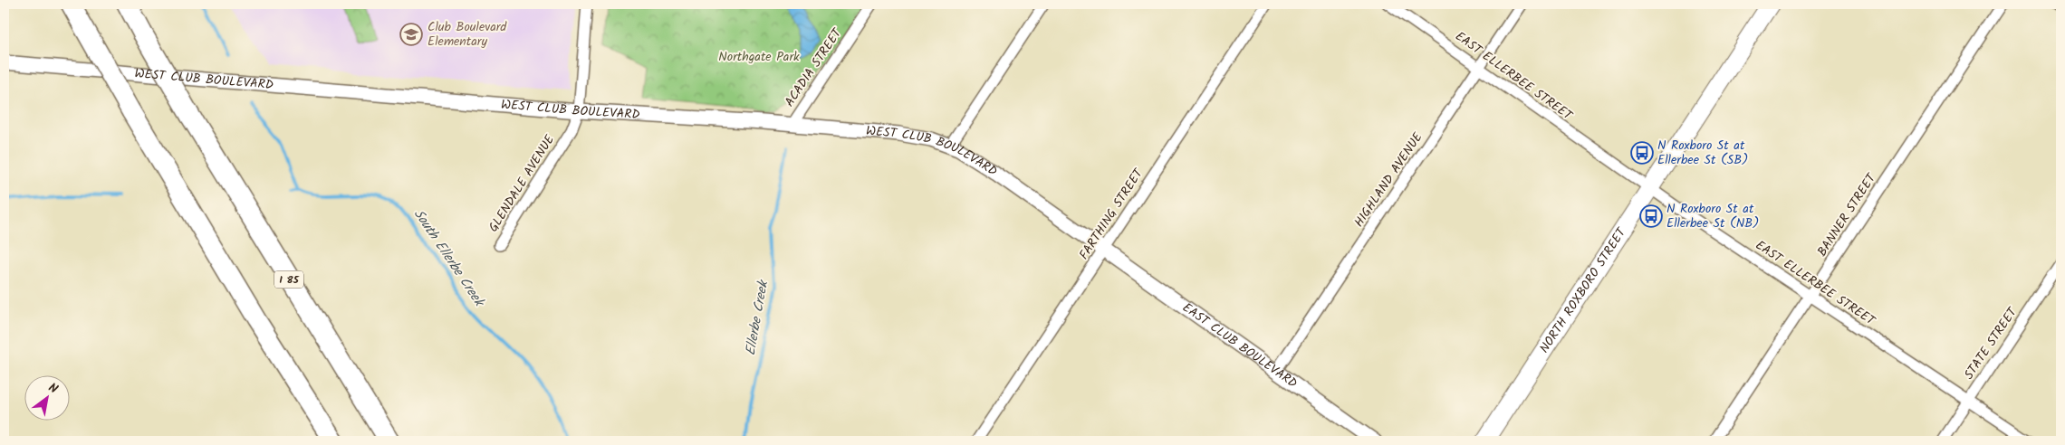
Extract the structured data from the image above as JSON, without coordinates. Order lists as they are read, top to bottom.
{
  "streets": {
    "highway": ["I 85"],
    "main road": ["NORTH ROXBORO STREET"],
    "street": [
      "ACADIA STREET",
      "EAST ELLERBEE STREET",
      "WEST CLUB BOULEVARD",
      "HIGHLAND AVENUE",
      "GLENDALE AVENUE",
      "FARTHING STREET",
      "BANNER STREET",
      "STATE STREET",
      "EAST CLUB BOULEVARD"
    ]
  },
  "crossings": [
    ["ACADIA STREET", "WEST CLUB BOULEVARD"],
    ["EAST ELLERBEE STREET", "HIGHLAND AVENUE"],
    ["EAST ELLERBEE STREET", "BANNER STREET"],
    ["EAST ELLERBEE STREET", "NORTH ROXBORO STREET"],
    ["EAST ELLERBEE STREET", "STATE STREET"],
    ["WEST CLUB BOULEVARD", "GLENDALE AVENUE"],
    ["WEST CLUB BOULEVARD", "FARTHING STREET"],
    ["WEST CLUB BOULEVARD", "EAST CLUB BOULEVARD"],
    ["HIGHLAND AVENUE", "EAST CLUB BOULEVARD"],
    ["FARTHING STREET", "EAST CLUB BOULEVARD"]
  ],
  "water": ["South Ellerbe Creek", "Ellerbe Creek"],
  "parks": ["Northgate Park"],
  "places": {
    "school or university": ["Club Boulevard Elementary"],
    "bus stop": ["N Roxboro St at Ellerbee St (SB)", "N Roxboro St at Ellerbee St (NB)"]
  },
  "north": "top right"
}
